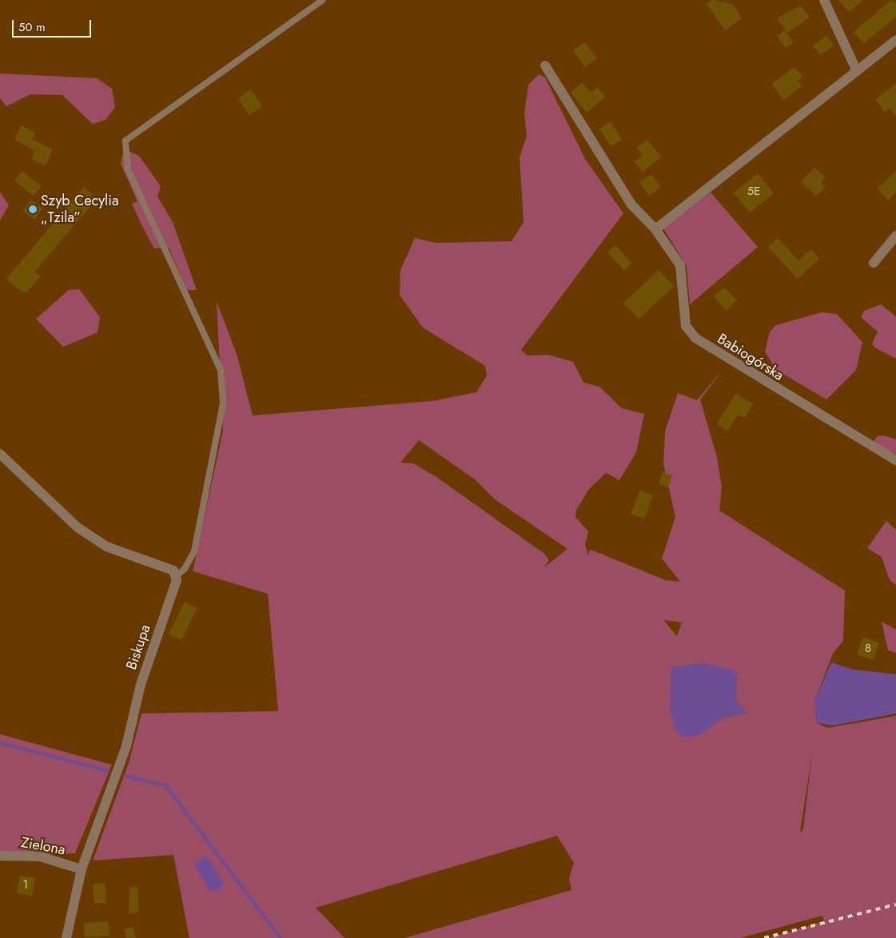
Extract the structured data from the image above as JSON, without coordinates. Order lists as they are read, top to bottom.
{
  "streets": {
    "street": ["Babiogórska", "Biskupa", "Zielona"]
  },
  "crossings": [
    ["Biskupa", "Zielona"]
  ],
  "places": ["Szyb Cecylia „Tzila”"],
  "house_numbers": ["5E", "8", "1"],
  "scale_bar": "50 m"
}
